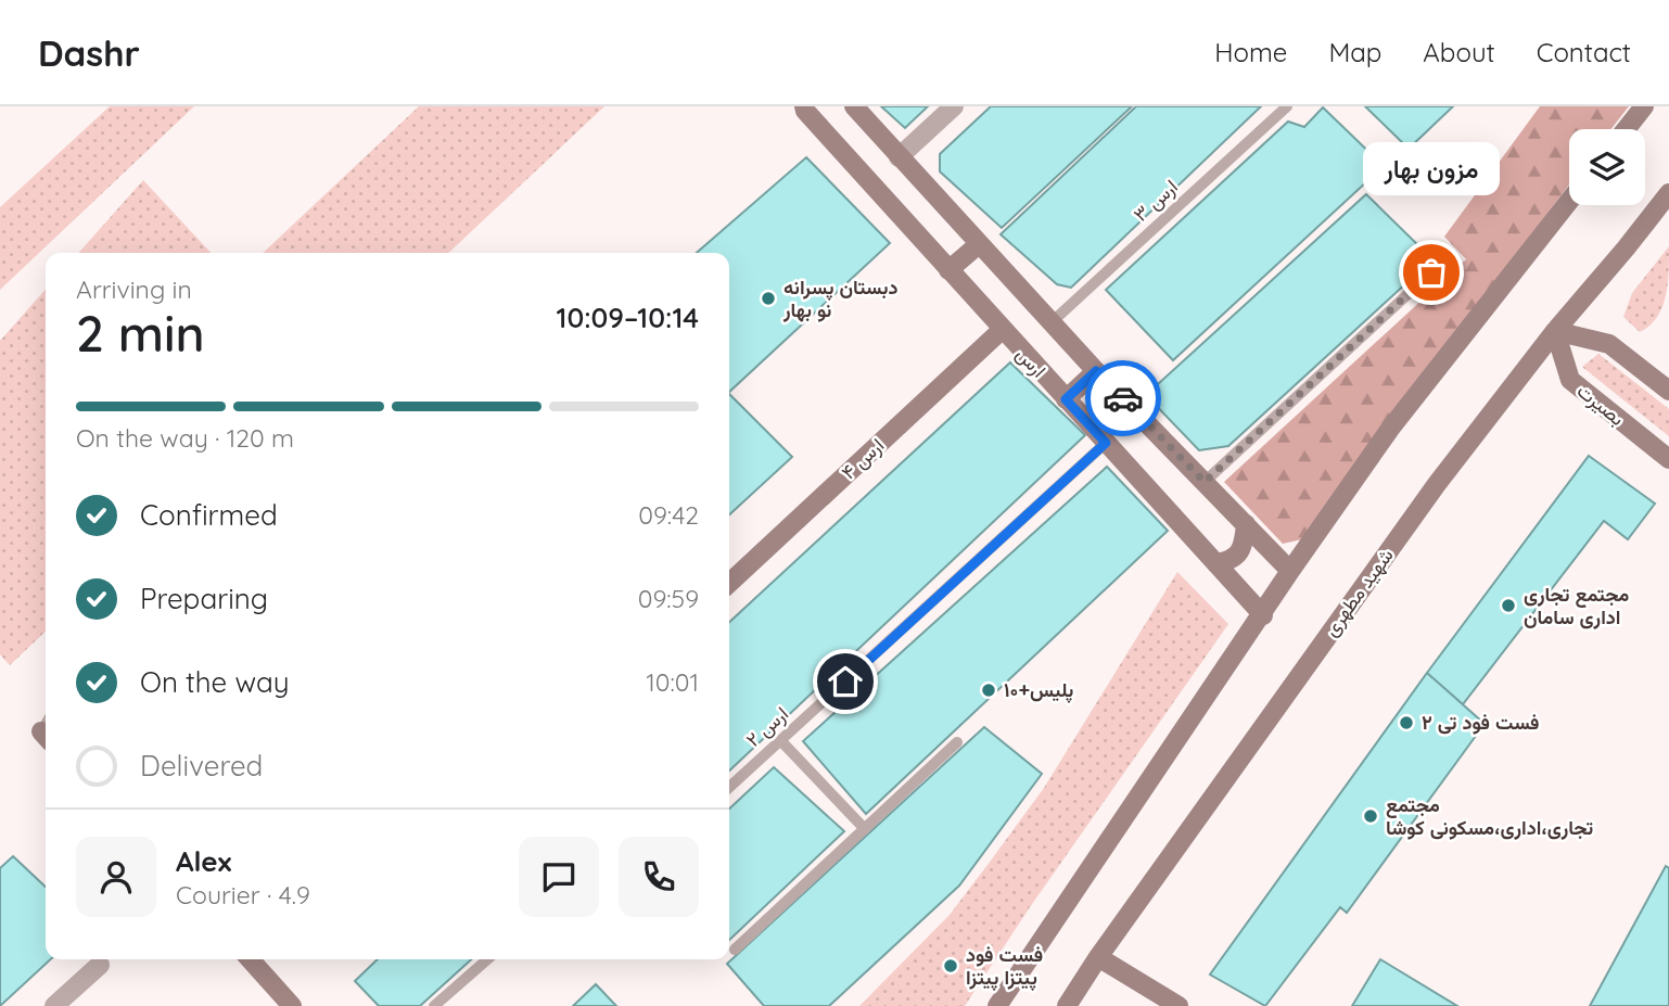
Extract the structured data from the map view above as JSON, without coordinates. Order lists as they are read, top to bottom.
{
  "streets": {
    "main road": [
      "ارس",
      "بصیرت",
      "ارس ۴",
      "شهید مطهری"
    ],
    "lane": ["ارس ۳", "ارس ۲"]
  },
  "crossings": [
    ["ارس", "ارس ۴"],
    ["ارس", "ارس ۲"],
    ["بصیرت", "شهید مطهری"]
  ],
  "places": [
    "مزون بهار",
    "دبستان پسرانه نو بهار",
    "مجتمع تجاری اداری سامان",
    "پلیس+۱۰",
    "فست فود تی ۲",
    "مجتمع تجاری،اداری،مسکونی کوشا",
    "فست فود پیتزا پیتزا"
  ],
  "page": {
    "header": "Dashr",
    "nav": [
      "Home",
      "Map",
      "About",
      "Contact"
    ],
    "bubble": "مزون بهار",
    "heading": ["2 min", "Arriving in", "10:09–10:14"],
    "panel": ["Alex", "Courier · 4.9"],
    "bar": "On the way · 120 m",
    "list": [
      ["Confirmed", "09:42"],
      ["Preparing", "09:59"],
      ["On the way", "10:01"],
      "Delivered"
    ]
  }
}
